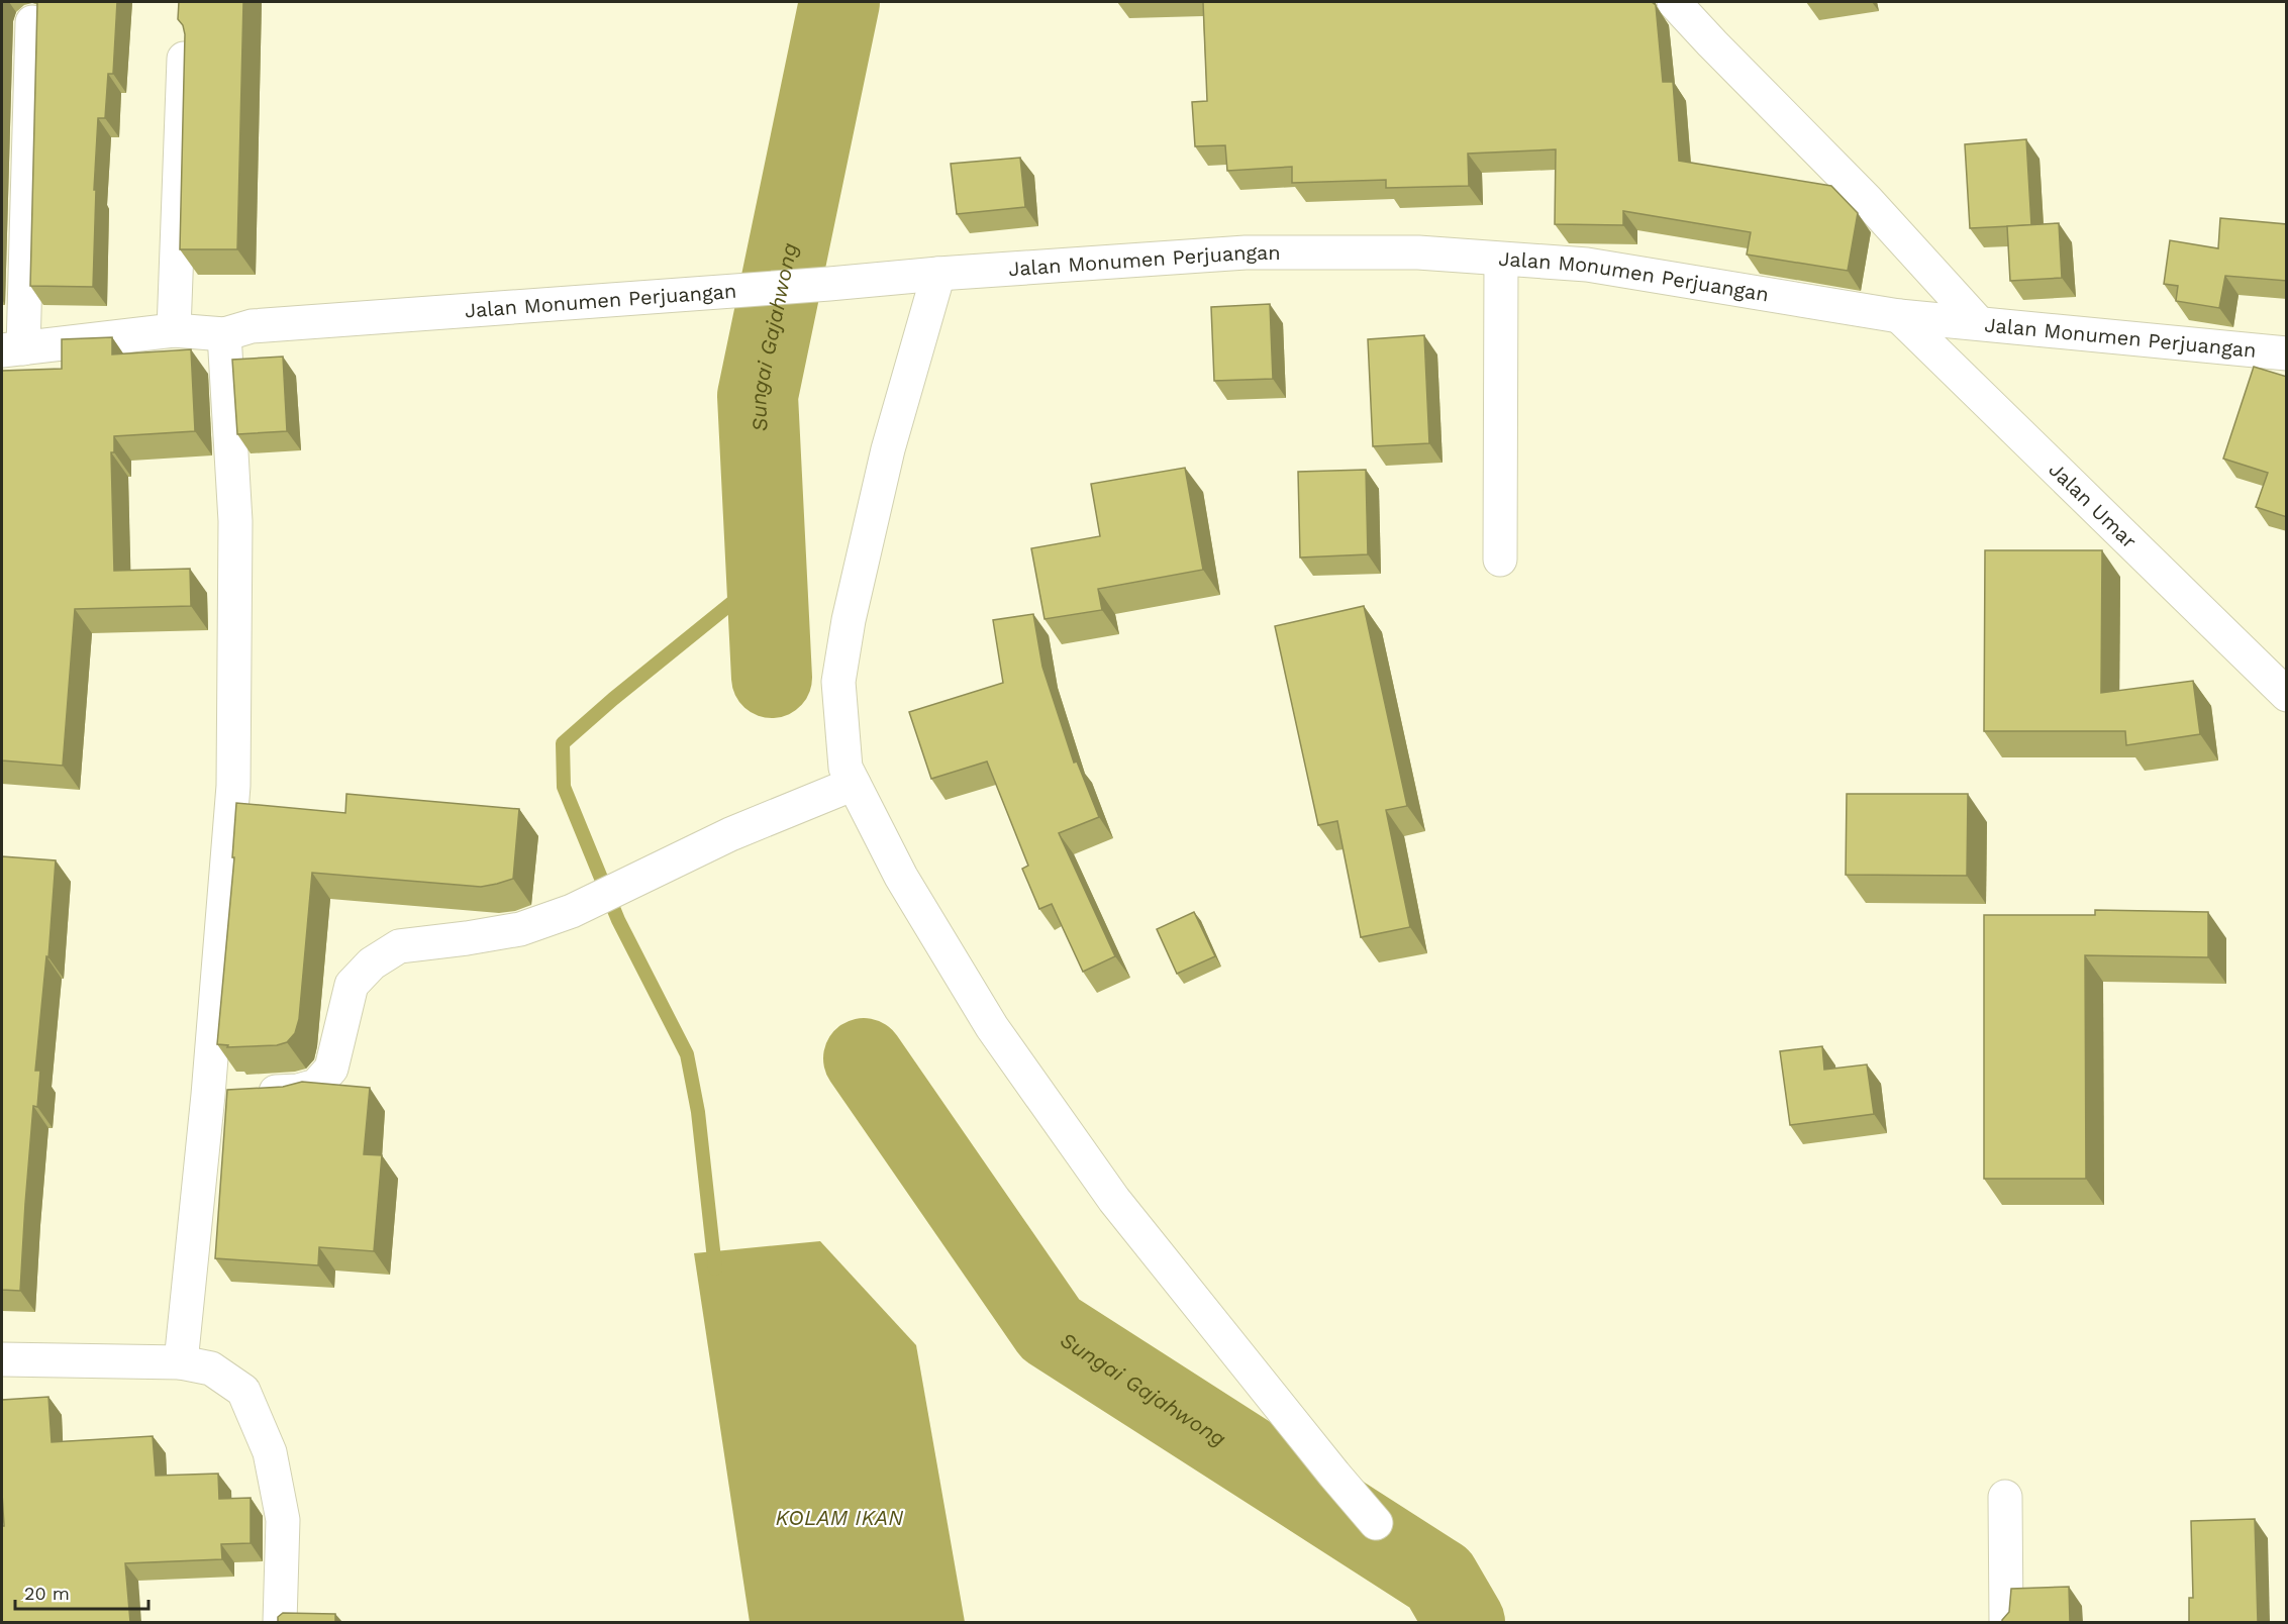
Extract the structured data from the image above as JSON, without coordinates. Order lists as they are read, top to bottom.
{
  "streets": {
    "street": ["Jalan Monumen Perjuangan", "Jalan Umar"]
  },
  "crossings": [
    ["Jalan Monumen Perjuangan", "Jalan Umar"]
  ],
  "water": ["Sungai Gajahwong", "KOLAM IKAN"],
  "scale_bar": "20 m"
}
